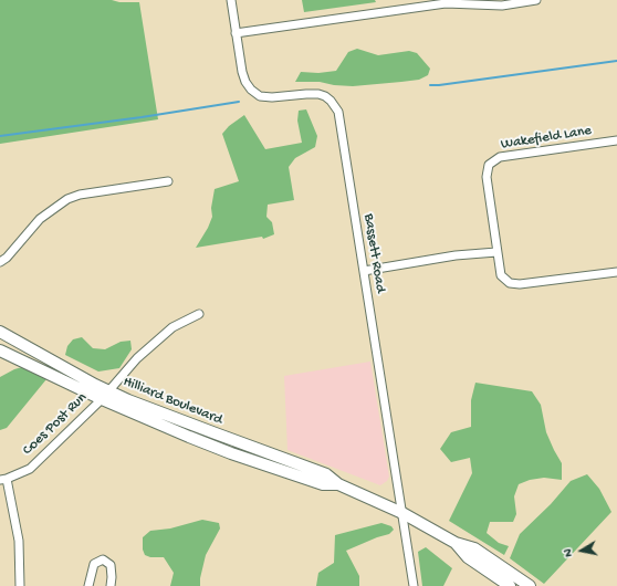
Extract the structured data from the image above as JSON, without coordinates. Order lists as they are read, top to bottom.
{
  "streets": {
    "main road": ["Hilliard Boulevard"],
    "street": ["Wakefield Lane", "Bassett Road", "Coes Post Run"]
  },
  "crossings": [
    ["Bassett Road", "Hilliard Boulevard"],
    ["Hilliard Boulevard", "Coes Post Run"]
  ],
  "north": "left"
}
